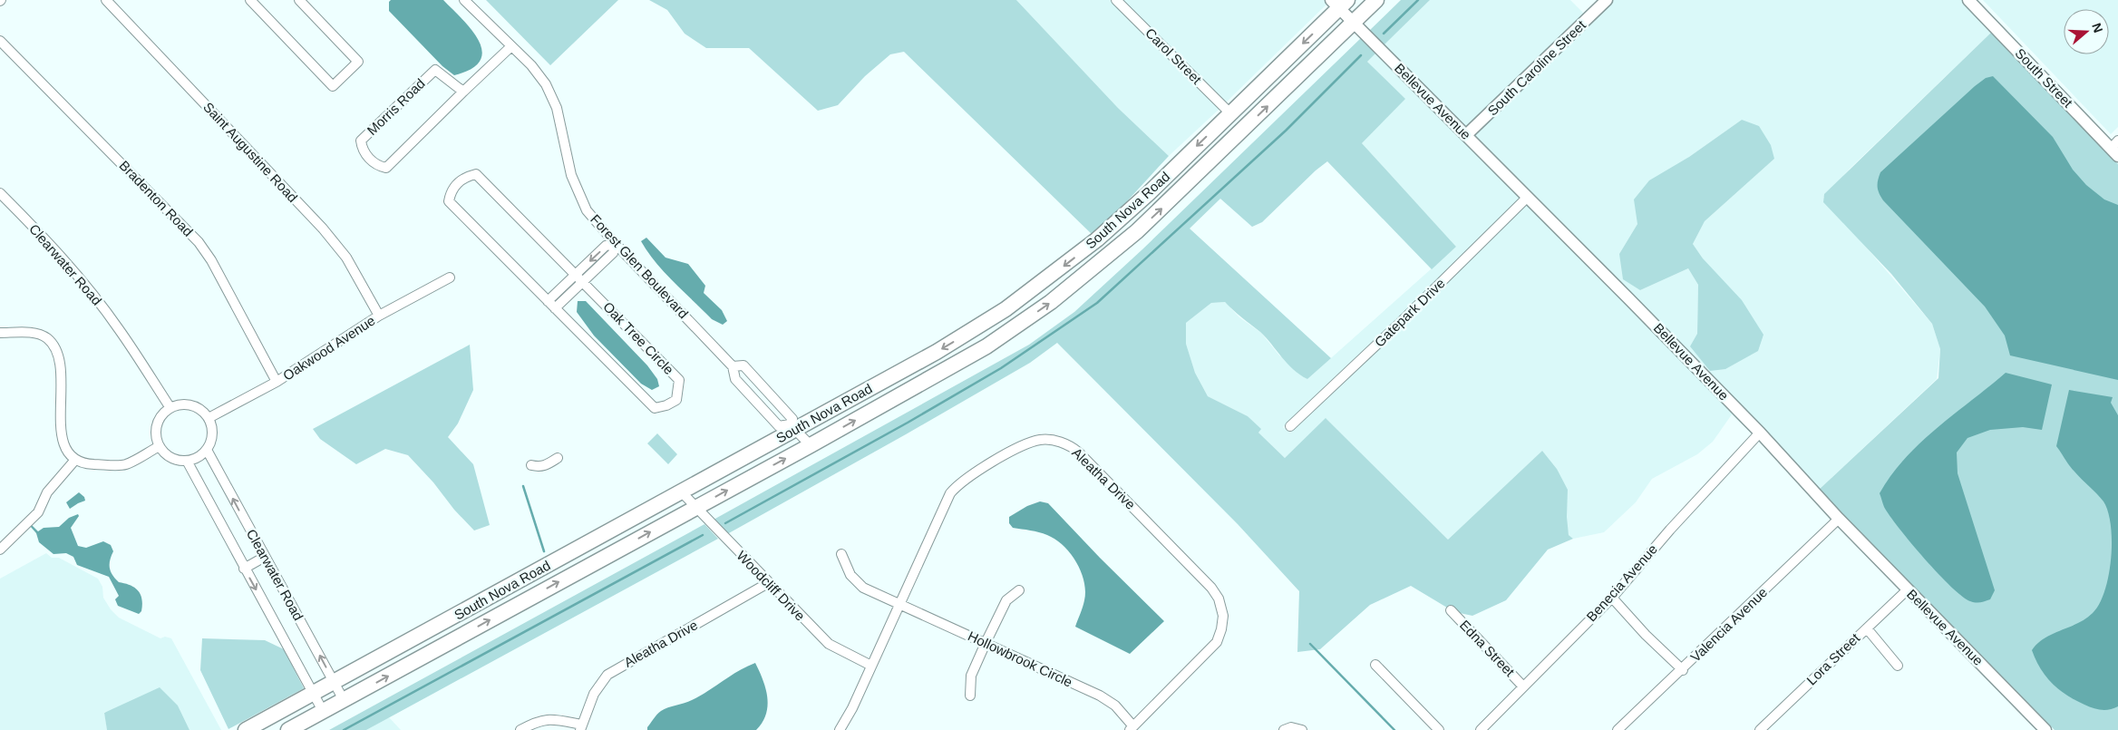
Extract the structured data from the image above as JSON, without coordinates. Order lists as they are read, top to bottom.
{
  "streets": {
    "main road": ["South Nova Road"],
    "street": [
      "Carol Street",
      "South Caroline Street",
      "South Street",
      "Bellevue Avenue",
      "Morris Road",
      "Saint Augustine Road",
      "Bradenton Road",
      "Clearwater Road",
      "Forest Glen Boulevard",
      "Gatepark Drive",
      "Oak Tree Circle",
      "Oakwood Avenue",
      "Aleatha Drive",
      "Benecia Avenue",
      "Woodcliff Drive",
      "Valencia Avenue",
      "Edna Street",
      "Hollowbrook Circle",
      "Lora Street"
    ]
  },
  "crossings": [
    ["Carol Street", "South Nova Road"],
    ["South Caroline Street", "Bellevue Avenue"],
    ["Bellevue Avenue", "South Nova Road"],
    ["Bellevue Avenue", "Gatepark Drive"],
    ["Bellevue Avenue", "Benecia Avenue"],
    ["Bellevue Avenue", "Valencia Avenue"],
    ["Bellevue Avenue", "Lora Street"],
    ["Morris Road", "Forest Glen Boulevard"],
    ["Saint Augustine Road", "Oakwood Avenue"],
    ["Bradenton Road", "Oakwood Avenue"],
    ["South Nova Road", "Clearwater Road"],
    ["South Nova Road", "Forest Glen Boulevard"],
    ["South Nova Road", "Woodcliff Drive"],
    ["Clearwater Road", "Oakwood Avenue"],
    ["Aleatha Drive", "Woodcliff Drive"],
    ["Aleatha Drive", "Hollowbrook Circle"],
    ["Benecia Avenue", "Edna Street"]
  ],
  "north": "right"
}
